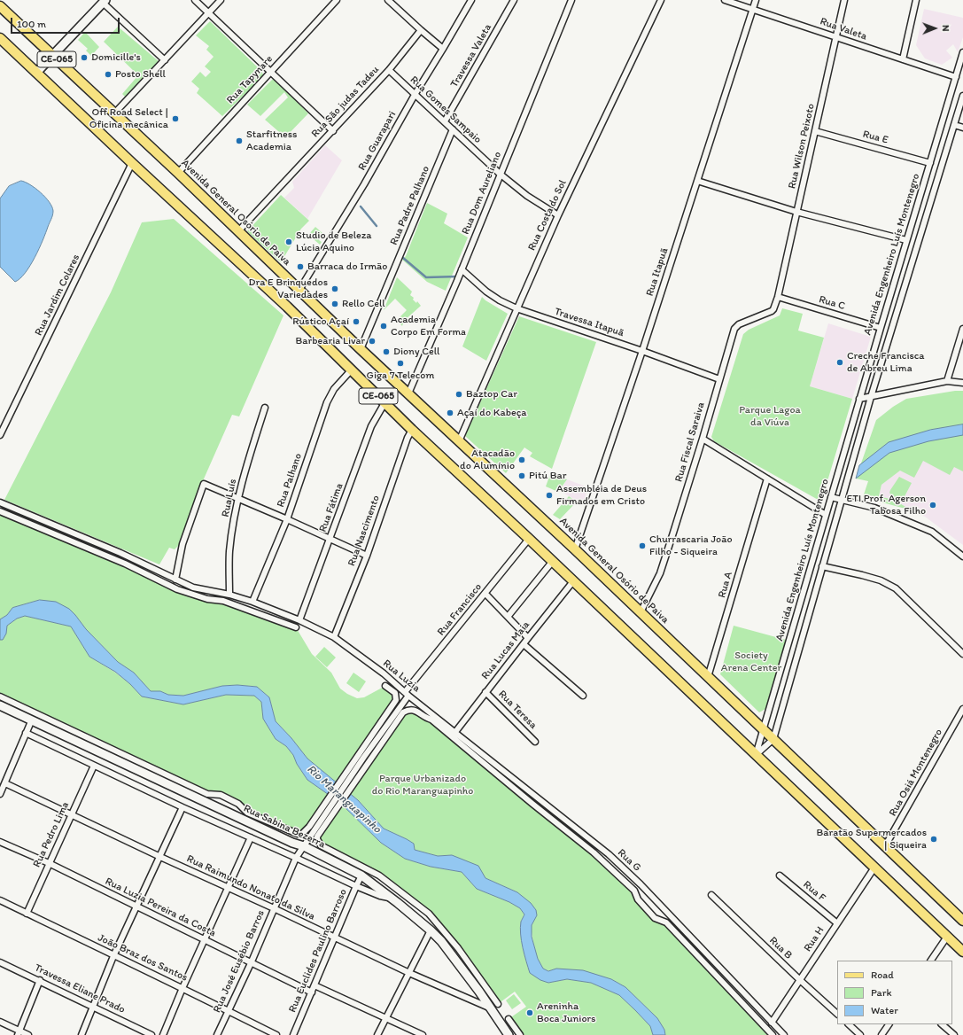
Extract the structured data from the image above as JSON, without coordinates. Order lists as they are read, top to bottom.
{
  "streets": {
    "main road": ["CE-065", "Avenida General Osório de Paiva", "Rua Sabina Bezerra"],
    "street": [
      "Rua Valeta",
      "Travessa Valeta",
      "Rua Tapynare",
      "Rua São judas Tadeu",
      "Rua Gomes Sampaio",
      "Rua E",
      "Rua Guarapari",
      "Rua Wilson Peixoto",
      "Rua Dom Aureliano",
      "Rua Padre Palhano",
      "Rua Costa do Sol",
      "Avenida Engenheiro Luís Montenegro",
      "Rua Itapuã",
      "Rua Jardim Colares",
      "Rua C",
      "Travessa Itapuã",
      "Rua Fiscal Saraiva",
      "Rua Palhano",
      "Rua Luís",
      "Rua Fátima",
      "Rua Nascimento",
      "Rua A",
      "Rua Francisco",
      "Rua Lucas Maia",
      "Rua Luzia",
      "Rua Teresa",
      "Rua Osiá Montenegro",
      "Rua Pedro Lima",
      "Rua G",
      "Rua Raimundo Nonato da Silva",
      "Rua F",
      "Rua Luzia Pereira da Costa",
      "Rua H",
      "Rua B",
      "Rua Euclides Paulino Barroso",
      "João Braz dos Santos",
      "Rua José Eusébio Barros",
      "Travessa Eliane Prado"
    ]
  },
  "crossings": [
    ["Rua Valeta", "Rua Wilson Peixoto"],
    ["Rua Valeta", "Avenida Engenheiro Luís Montenegro"],
    ["Rua Valeta", "Rua Itapuã"],
    ["Travessa Valeta", "Rua Gomes Sampaio"],
    ["CE-065", "Avenida Engenheiro Luís Montenegro"],
    ["CE-065", "Rua Jardim Colares"],
    ["CE-065", "Rua Palhano"],
    ["CE-065", "Rua Fátima"],
    ["CE-065", "Rua Nascimento"],
    ["CE-065", "Rua Francisco"],
    ["CE-065", "Rua Lucas Maia"],
    ["CE-065", "Rua H"],
    ["Rua Tapynare", "Avenida General Osório de Paiva"],
    ["Rua São judas Tadeu", "Rua Gomes Sampaio"],
    ["Rua São judas Tadeu", "Avenida General Osório de Paiva"],
    ["Rua Gomes Sampaio", "Rua Guarapari"],
    ["Rua Gomes Sampaio", "Rua Dom Aureliano"],
    ["Rua Gomes Sampaio", "Rua Padre Palhano"],
    ["Rua Gomes Sampaio", "Rua Costa do Sol"],
    ["Rua E", "Rua Wilson Peixoto"],
    ["Rua E", "Avenida Engenheiro Luís Montenegro"],
    ["Rua Guarapari", "Avenida General Osório de Paiva"],
    ["Rua Wilson Peixoto", "Rua C"],
    ["Rua Wilson Peixoto", "Rua Fiscal Saraiva"],
    ["Rua Dom Aureliano", "Avenida General Osório de Paiva"],
    ["Rua Dom Aureliano", "Travessa Itapuã"],
    ["Rua Padre Palhano", "Avenida General Osório de Paiva"],
    ["Avenida General Osório de Paiva", "Rua Costa do Sol"],
    ["Avenida General Osório de Paiva", "Avenida Engenheiro Luís Montenegro"],
    ["Avenida General Osório de Paiva", "Rua Itapuã"],
    ["Avenida General Osório de Paiva", "Rua Fiscal Saraiva"],
    ["Avenida General Osório de Paiva", "Rua A"],
    ["Avenida General Osório de Paiva", "Rua Osiá Montenegro"],
    ["Rua Costa do Sol", "Travessa Itapuã"],
    ["Avenida Engenheiro Luís Montenegro", "Rua C"],
    ["Rua Itapuã", "Travessa Itapuã"],
    ["Rua C", "Rua Fiscal Saraiva"],
    ["Travessa Itapuã", "Rua Fiscal Saraiva"],
    ["Rua Nascimento", "Rua Luzia"],
    ["Rua Francisco", "Rua Luzia"],
    ["Rua Francisco", "Rua Sabina Bezerra"],
    ["Rua Francisco", "Rua José Eusébio Barros"],
    ["Rua Lucas Maia", "Rua Luzia"],
    ["Rua Lucas Maia", "Rua Teresa"],
    ["Rua Lucas Maia", "Rua G"],
    ["Rua Luzia", "Rua G"],
    ["Rua Sabina Bezerra", "Rua Raimundo Nonato da Silva"],
    ["Rua Sabina Bezerra", "Rua Euclides Paulino Barroso"],
    ["Rua Sabina Bezerra", "Rua José Eusébio Barros"],
    ["Rua Pedro Lima", "Rua Raimundo Nonato da Silva"],
    ["Rua Pedro Lima", "Rua Luzia Pereira da Costa"],
    ["Rua Pedro Lima", "João Braz dos Santos"],
    ["Rua G", "Rua H"],
    ["Rua Raimundo Nonato da Silva", "Rua Euclides Paulino Barroso"],
    ["Rua Raimundo Nonato da Silva", "Rua José Eusébio Barros"],
    ["Rua F", "Rua H"],
    ["Rua Luzia Pereira da Costa", "Rua Euclides Paulino Barroso"],
    ["Rua Luzia Pereira da Costa", "Rua José Eusébio Barros"],
    ["Rua H", "Rua B"],
    ["João Braz dos Santos", "Rua José Eusébio Barros"]
  ],
  "water": ["Rio Maranguapinho"],
  "parks": ["Parque Lagoa da Viúva", "Society Arena Center", "Parque Urbanizado do Rio Maranguapinho"],
  "places": [
    "Domicille's",
    "Posto Shell",
    "Off Road Select | Oficina mecânica",
    "Starfitness Academia",
    "Studio de Beleza Lúcia Aquino",
    "Barraca do Irmão",
    "Dra E Brinquedos Variedades",
    "Rello Cell",
    "Rústico Açaí",
    "Academia Corpo Em Forma",
    "Barbearia Livar",
    "Diony Cell",
    "Creche Francisca de Abreu Lima",
    "Giga 7 Telecom",
    "Baztop Car",
    "Açaí do Kabeça",
    "Atacadão do Alumínio",
    "Pitú Bar",
    "Assembléia de Deus Firmados em Cristo",
    "ETI Prof. Agerson Tabosa Filho",
    "Churrascaria João Filho - Siqueira",
    "Baratão Supermercados | Siqueira",
    "Areninha Boca Juniors"
  ],
  "legend": ["Road", "Park", "Water"],
  "scale_bar": "100 m",
  "north": "right"
}
